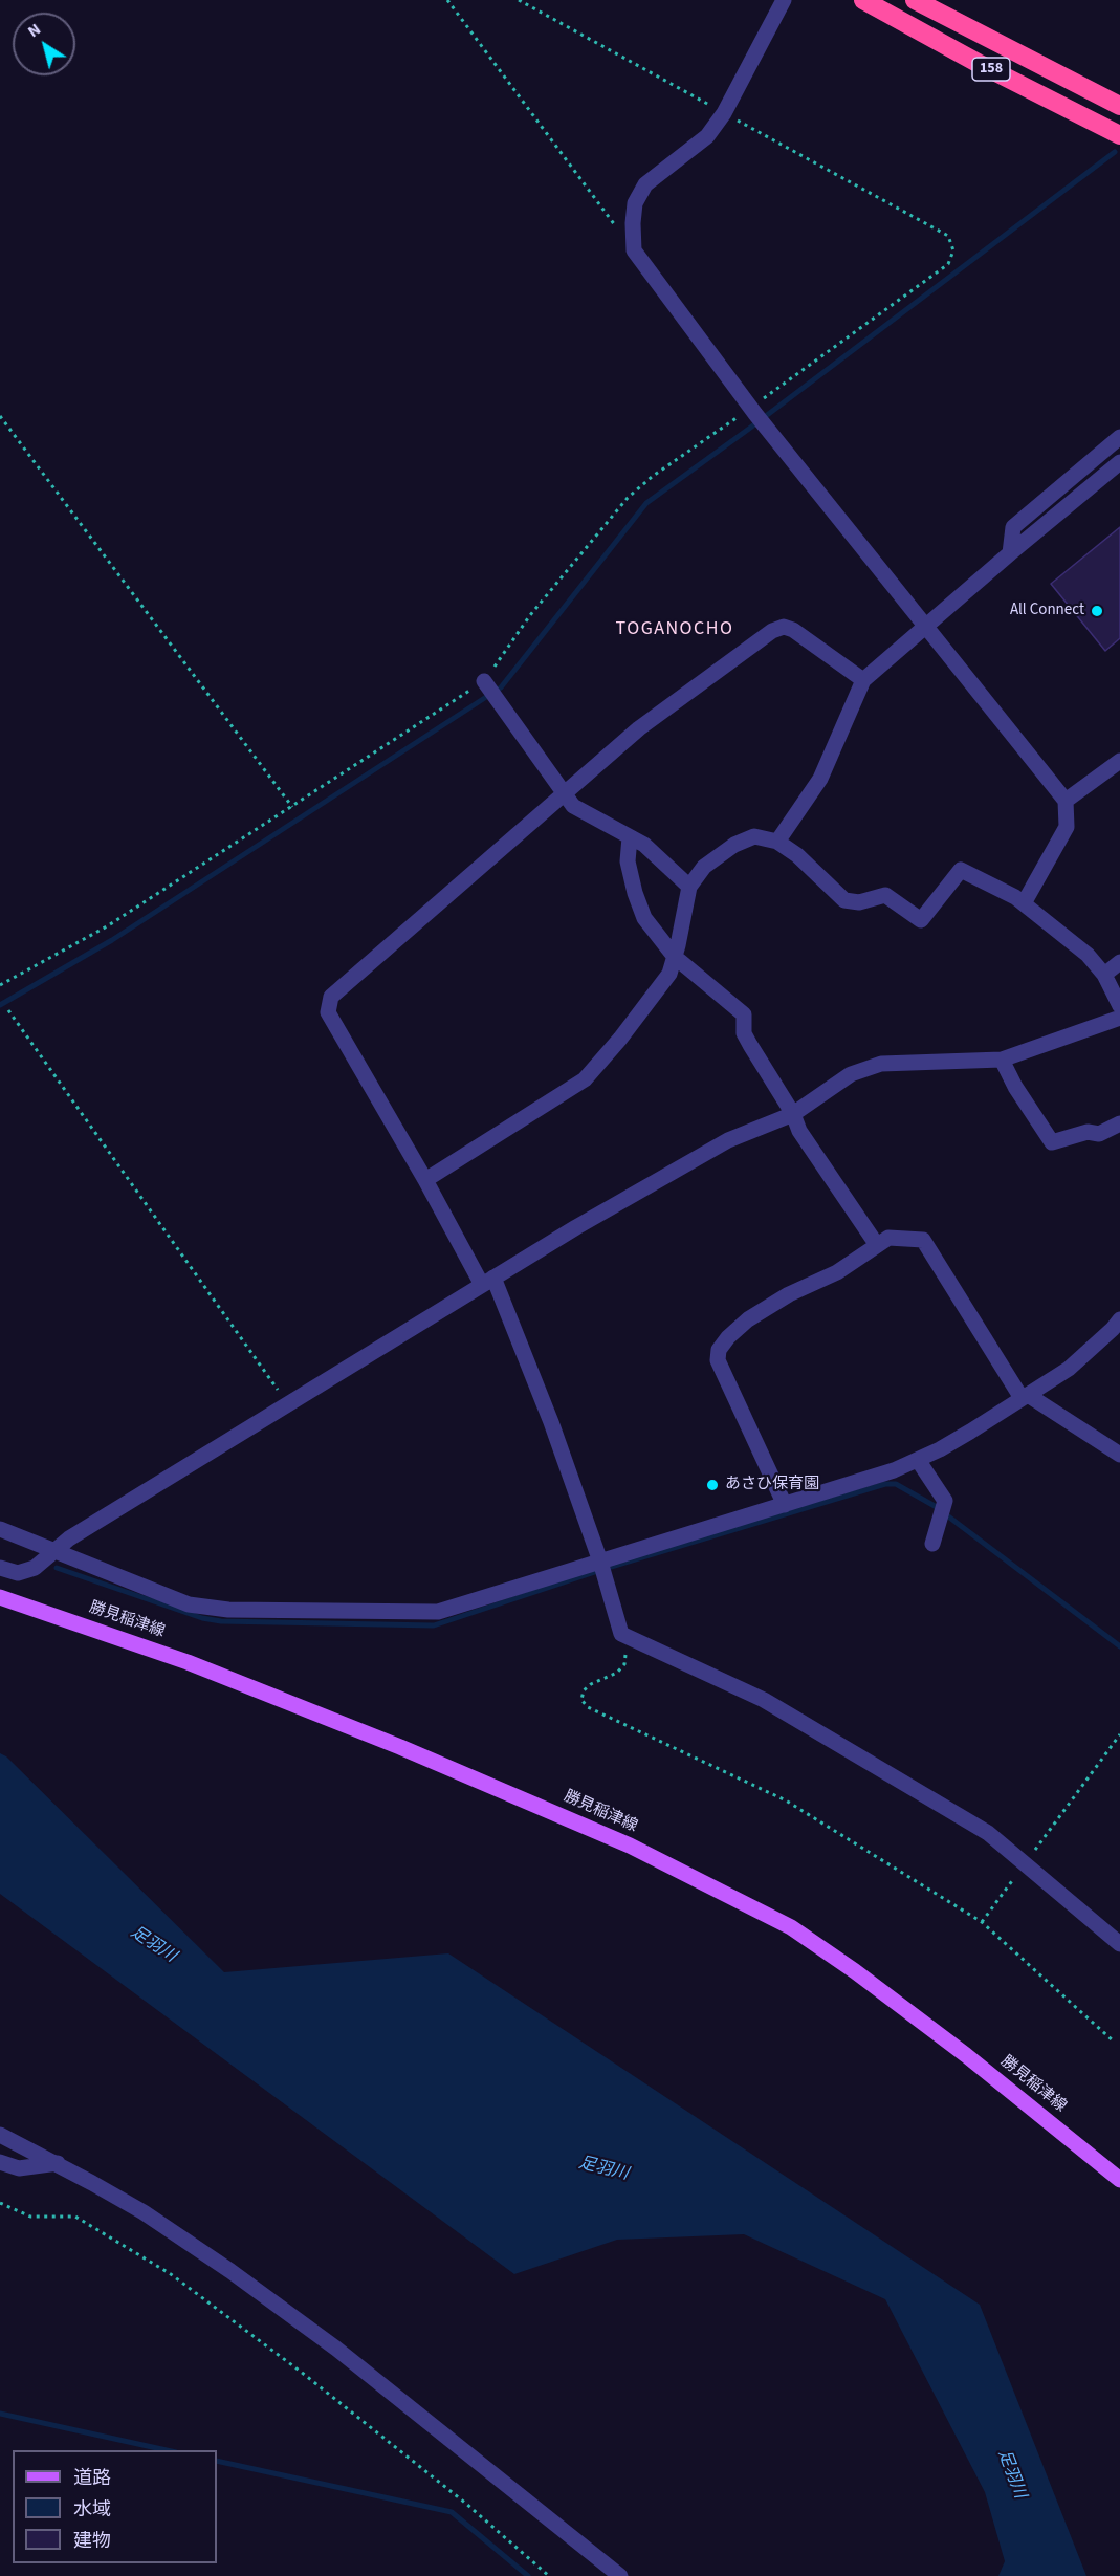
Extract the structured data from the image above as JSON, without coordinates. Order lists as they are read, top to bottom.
{
  "streets": {
    "highway": ["158"],
    "main road": ["勝見稲津線"]
  },
  "districts": ["TOGANOCHO"],
  "water": ["足羽川"],
  "places": ["All Connect", "あさひ保育園"],
  "legend": ["道路", "水域", "建物"],
  "north": "top left"
}
